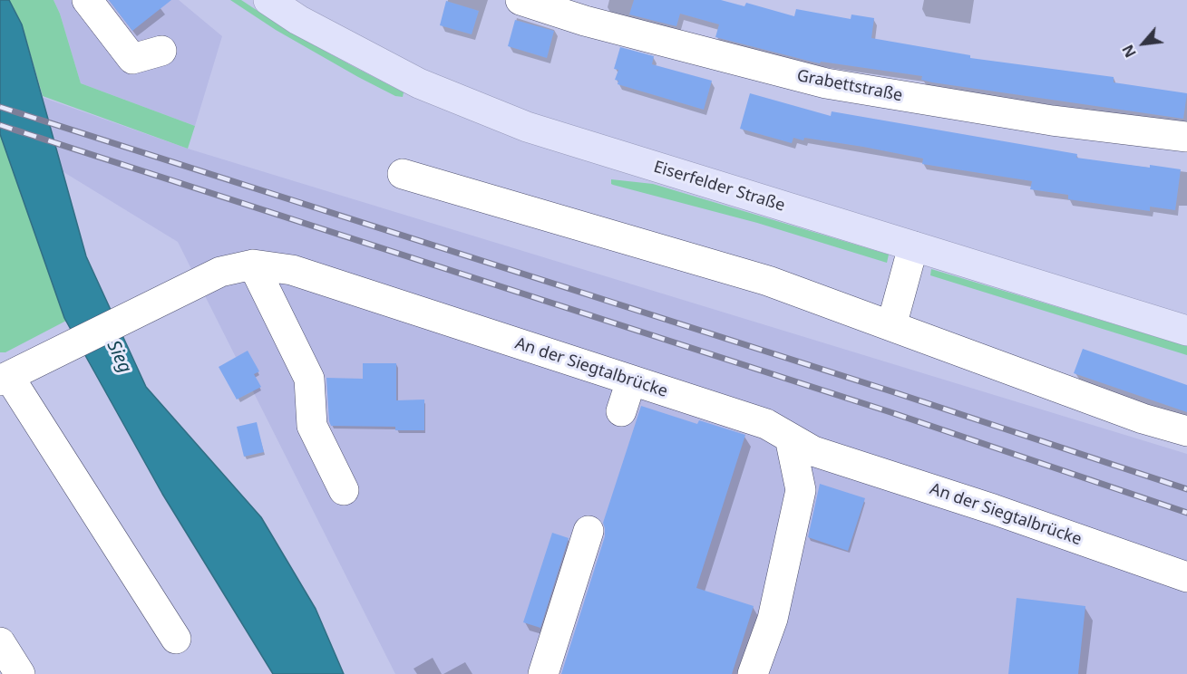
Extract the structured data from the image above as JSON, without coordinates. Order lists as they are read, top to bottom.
{
  "streets": {
    "main road": ["Eiserfelder Straße"],
    "street": ["Grabettstraße", "An der Siegtalbrücke"]
  },
  "water": ["Sieg"],
  "north": "bottom left"
}
